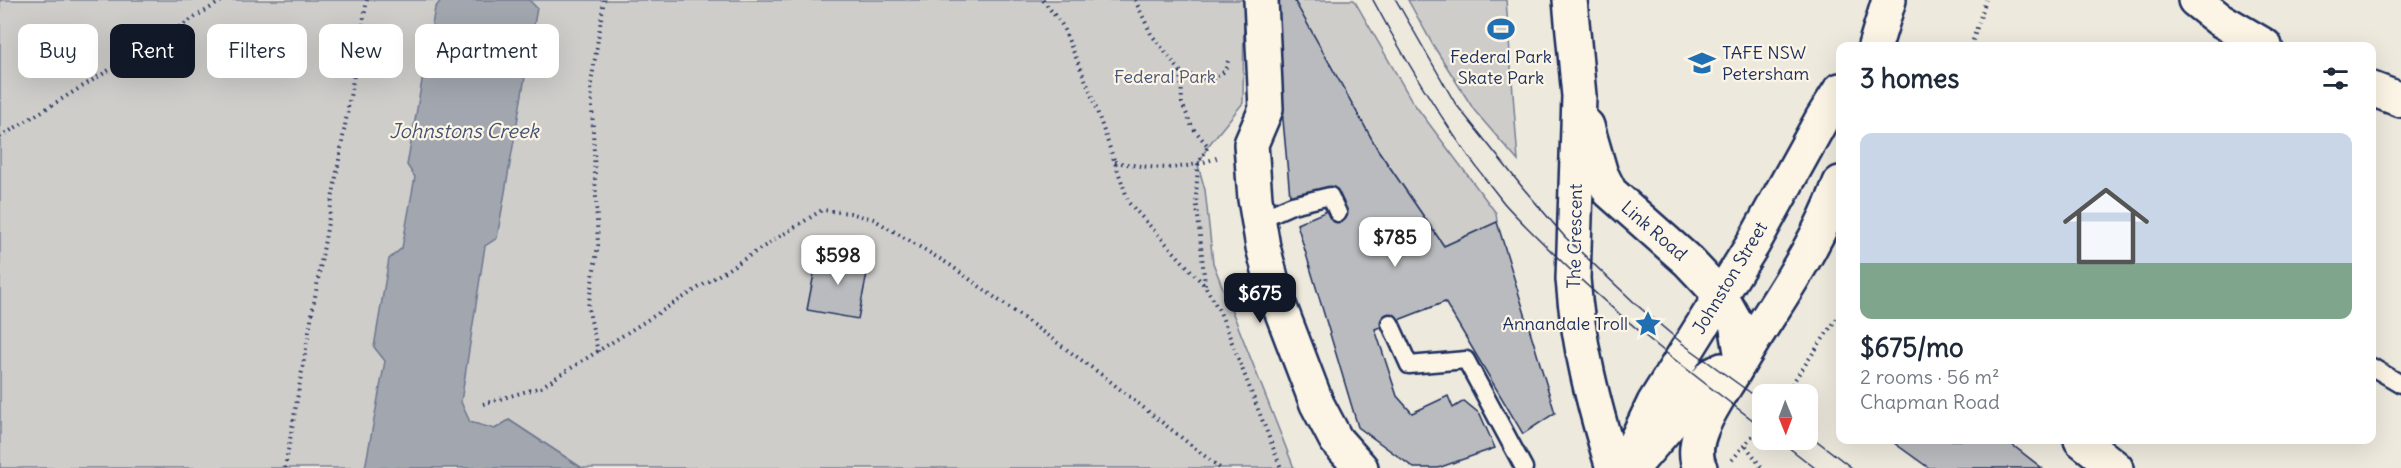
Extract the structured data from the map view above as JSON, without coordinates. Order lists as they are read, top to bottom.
{
  "streets": {
    "main road": ["Link Road", "The Crescent", "Johnston Street"]
  },
  "crossings": [
    ["Link Road", "The Crescent"],
    ["Link Road", "Johnston Street"]
  ],
  "water": ["Johnstons Creek"],
  "parks": ["Federal Park"],
  "places": {
    "sports": ["Federal Park Skate Park"],
    "school or university": ["TAFE NSW Petersham"],
    "place": ["Annandale Troll"]
  },
  "north": "bottom",
  "page": {
    "chip": [
      "Buy",
      "Rent",
      "Filters",
      "New",
      "Apartment"
    ],
    "heading": "3 homes",
    "list": [
      {
        "name": "$675/mo",
        "note": "2 rooms · 56 m² · Chapman Road"
      }
    ],
    "price": ["$785", "$598", "$675"]
  }
}
